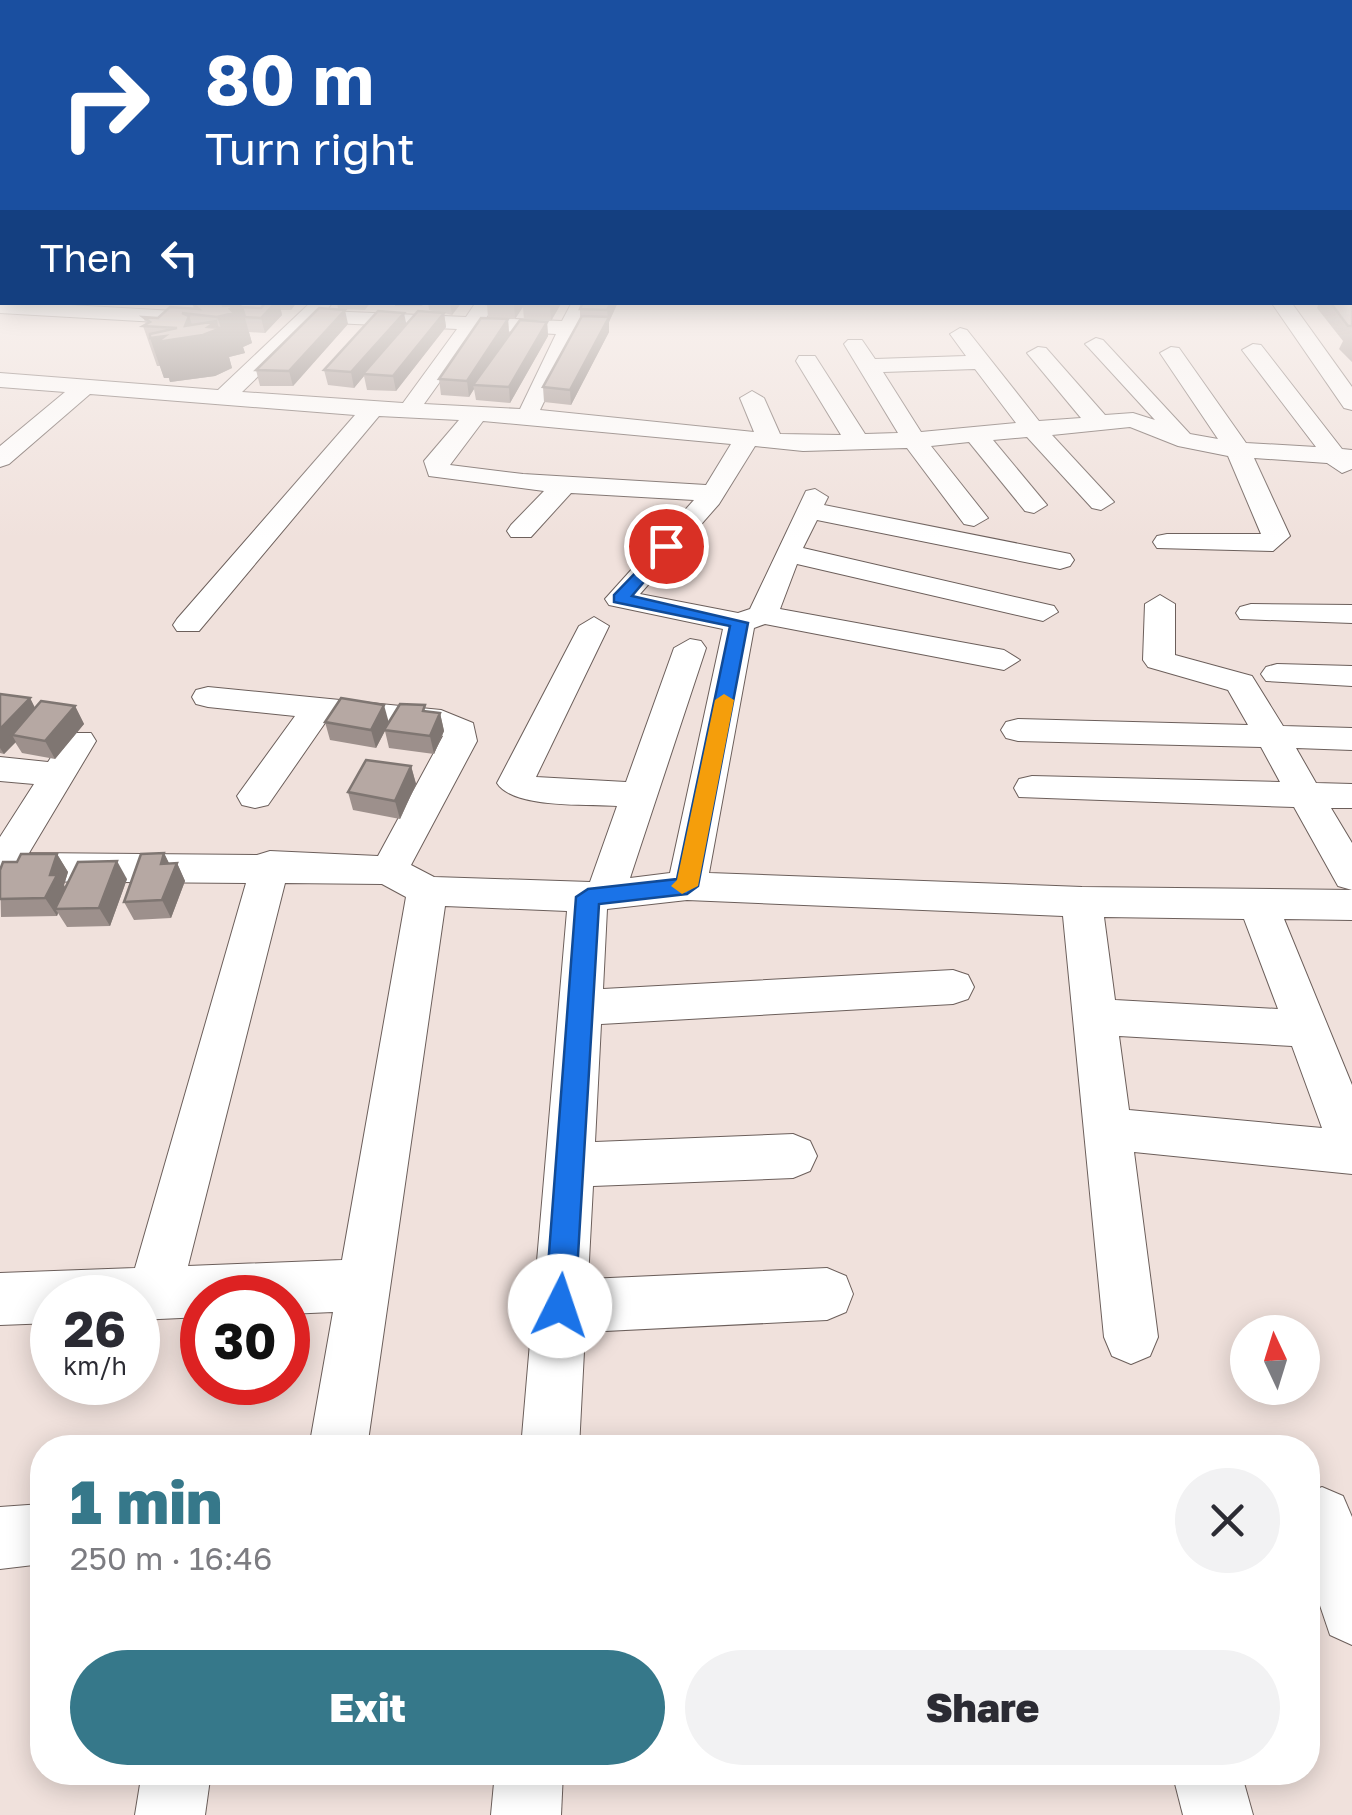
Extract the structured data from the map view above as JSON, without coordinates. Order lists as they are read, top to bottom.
{
  "north": "top",
  "page": {
    "turn": ["80 m", "Turn right"],
    "then": "Then",
    "speed": "26 km/h",
    "limit": "30",
    "heading": ["1 min", "250 m · 16:46"],
    "buttons": ["Exit", "Share"]
  }
}
